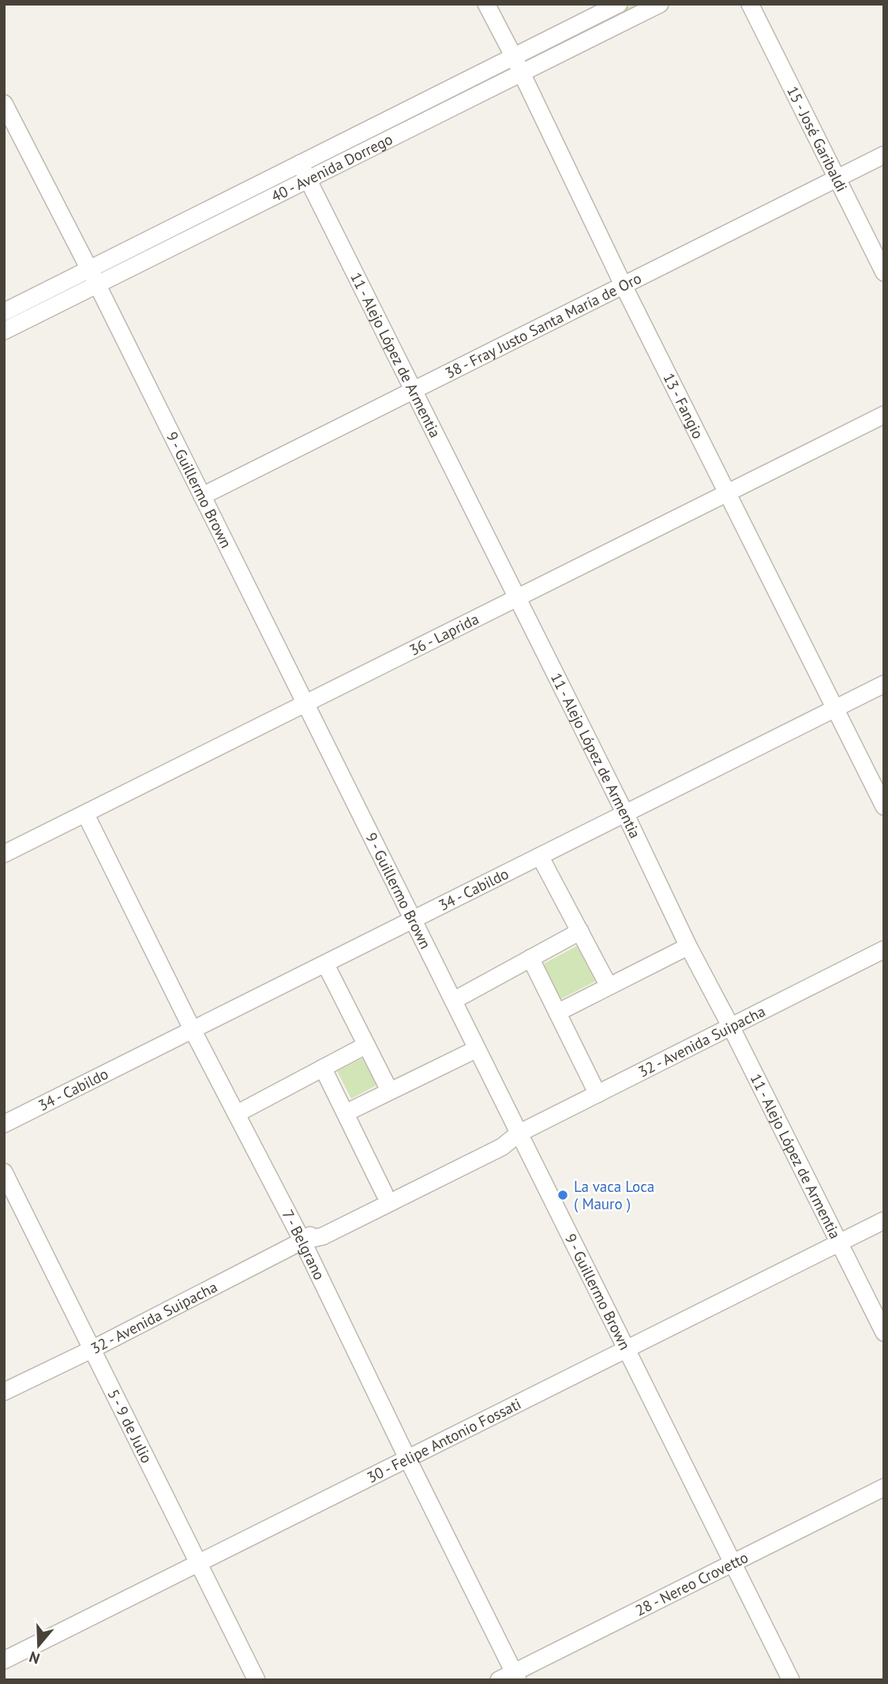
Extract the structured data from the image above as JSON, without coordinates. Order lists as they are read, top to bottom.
{
  "streets": {
    "street": [
      "15 - José Garibaldi",
      "40 - Avenida Dorrego",
      "38 - Fray Justo Santa María de Oro",
      "11 - Alejo López de Armentia",
      "13 - Fangio",
      "9 - Guillermo Brown",
      "36 - Laprida",
      "34 - Cabildo",
      "32 - Avenida Suipacha",
      "7 - Belgrano",
      "5 - 9 de Julio",
      "30 - Felipe Antonio Fossati",
      "28 - Nereo Crovetto"
    ]
  },
  "crossings": [
    ["15 - José Garibaldi", "38 - Fray Justo Santa María de Oro"],
    ["40 - Avenida Dorrego", "11 - Alejo López de Armentia"],
    ["40 - Avenida Dorrego", "13 - Fangio"],
    ["40 - Avenida Dorrego", "9 - Guillermo Brown"],
    ["38 - Fray Justo Santa María de Oro", "11 - Alejo López de Armentia"],
    ["38 - Fray Justo Santa María de Oro", "13 - Fangio"],
    ["38 - Fray Justo Santa María de Oro", "9 - Guillermo Brown"],
    ["11 - Alejo López de Armentia", "36 - Laprida"],
    ["11 - Alejo López de Armentia", "34 - Cabildo"],
    ["11 - Alejo López de Armentia", "32 - Avenida Suipacha"],
    ["11 - Alejo López de Armentia", "30 - Felipe Antonio Fossati"],
    ["13 - Fangio", "36 - Laprida"],
    ["13 - Fangio", "34 - Cabildo"],
    ["9 - Guillermo Brown", "36 - Laprida"],
    ["9 - Guillermo Brown", "34 - Cabildo"],
    ["9 - Guillermo Brown", "32 - Avenida Suipacha"],
    ["9 - Guillermo Brown", "30 - Felipe Antonio Fossati"],
    ["9 - Guillermo Brown", "28 - Nereo Crovetto"],
    ["36 - Laprida", "7 - Belgrano"],
    ["34 - Cabildo", "7 - Belgrano"],
    ["32 - Avenida Suipacha", "7 - Belgrano"],
    ["32 - Avenida Suipacha", "5 - 9 de Julio"],
    ["7 - Belgrano", "30 - Felipe Antonio Fossati"],
    ["7 - Belgrano", "28 - Nereo Crovetto"],
    ["5 - 9 de Julio", "30 - Felipe Antonio Fossati"]
  ],
  "places": ["La vaca Loca ( Mauro )"],
  "north": "bottom"
}
